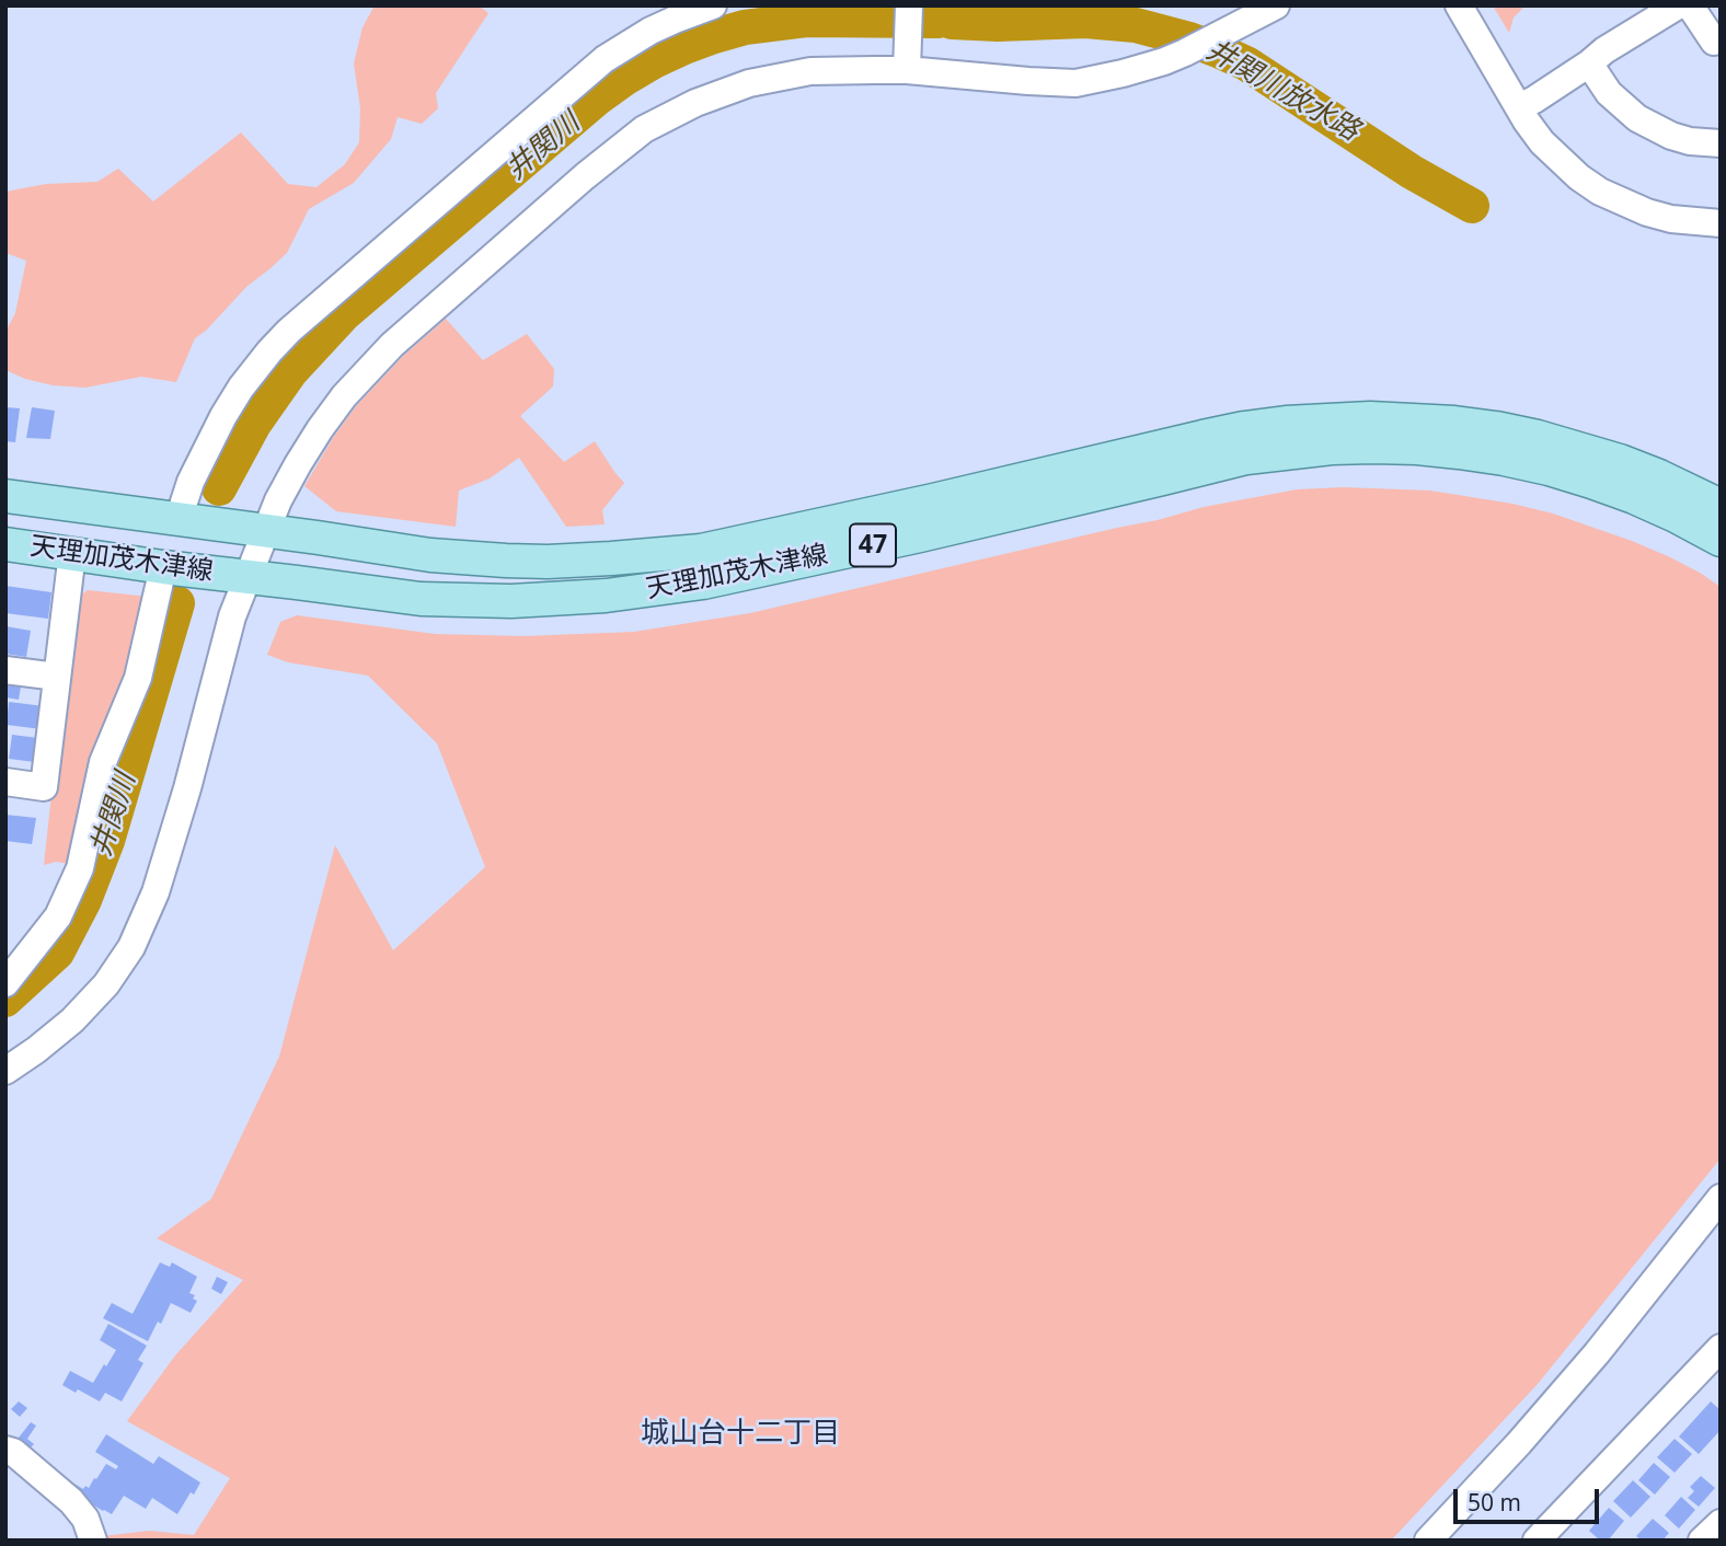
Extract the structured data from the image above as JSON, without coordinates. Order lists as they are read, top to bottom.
{
  "streets": {
    "main road": ["47", "天理加茂木津線"]
  },
  "districts": ["城山台十二丁目"],
  "water": ["井関川放水路", "井関川"],
  "scale_bar": "50 m"
}
